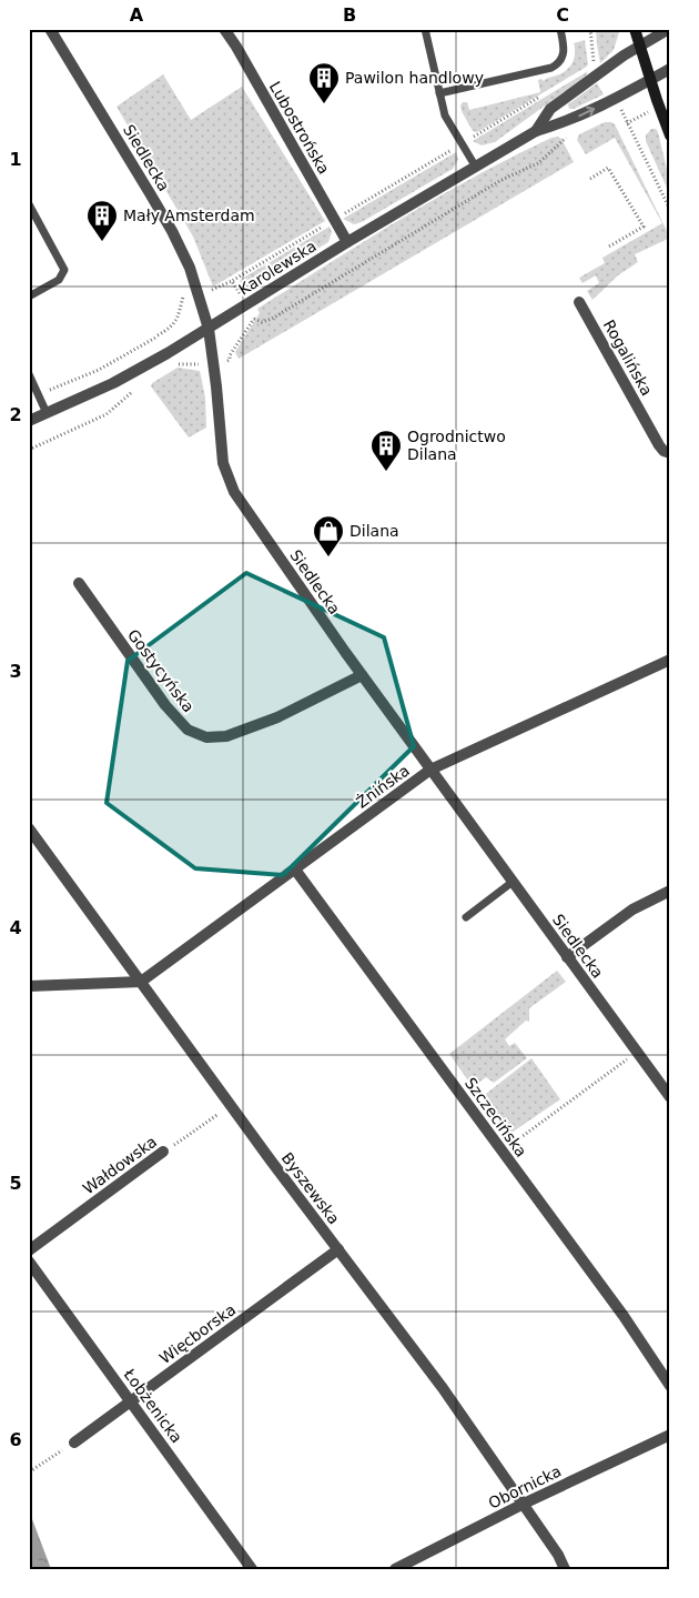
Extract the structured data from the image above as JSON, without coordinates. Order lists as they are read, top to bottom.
{
  "streets": {
    "street": [
      "Lubostrońska",
      "Siedlecka",
      "Karolewska",
      "Rogalińska",
      "Gostycyńska",
      "Żnińska",
      "Szczecińska",
      "Wałdowska",
      "Byszewska",
      "Więcborska",
      "Łobżenicka",
      "Obornicka"
    ]
  },
  "crossings": [
    ["Lubostrońska", "Karolewska"],
    ["Siedlecka", "Karolewska"],
    ["Siedlecka", "Gostycyńska"],
    ["Siedlecka", "Żnińska"],
    ["Żnińska", "Szczecińska"],
    ["Żnińska", "Byszewska"],
    ["Wałdowska", "Byszewska"],
    ["Byszewska", "Więcborska"],
    ["Byszewska", "Obornicka"],
    ["Więcborska", "Łobżenicka"]
  ],
  "places": {
    "building": ["Pawilon handlowy", "Mały Amsterdam", "Ogrodnictwo Dilana"],
    "shop": ["Dilana"]
  },
  "grid": {
    "columns": ["A", "B", "C"],
    "rows": [
      "1",
      "2",
      "3",
      "4",
      "5",
      "6"
    ]
  }
}
